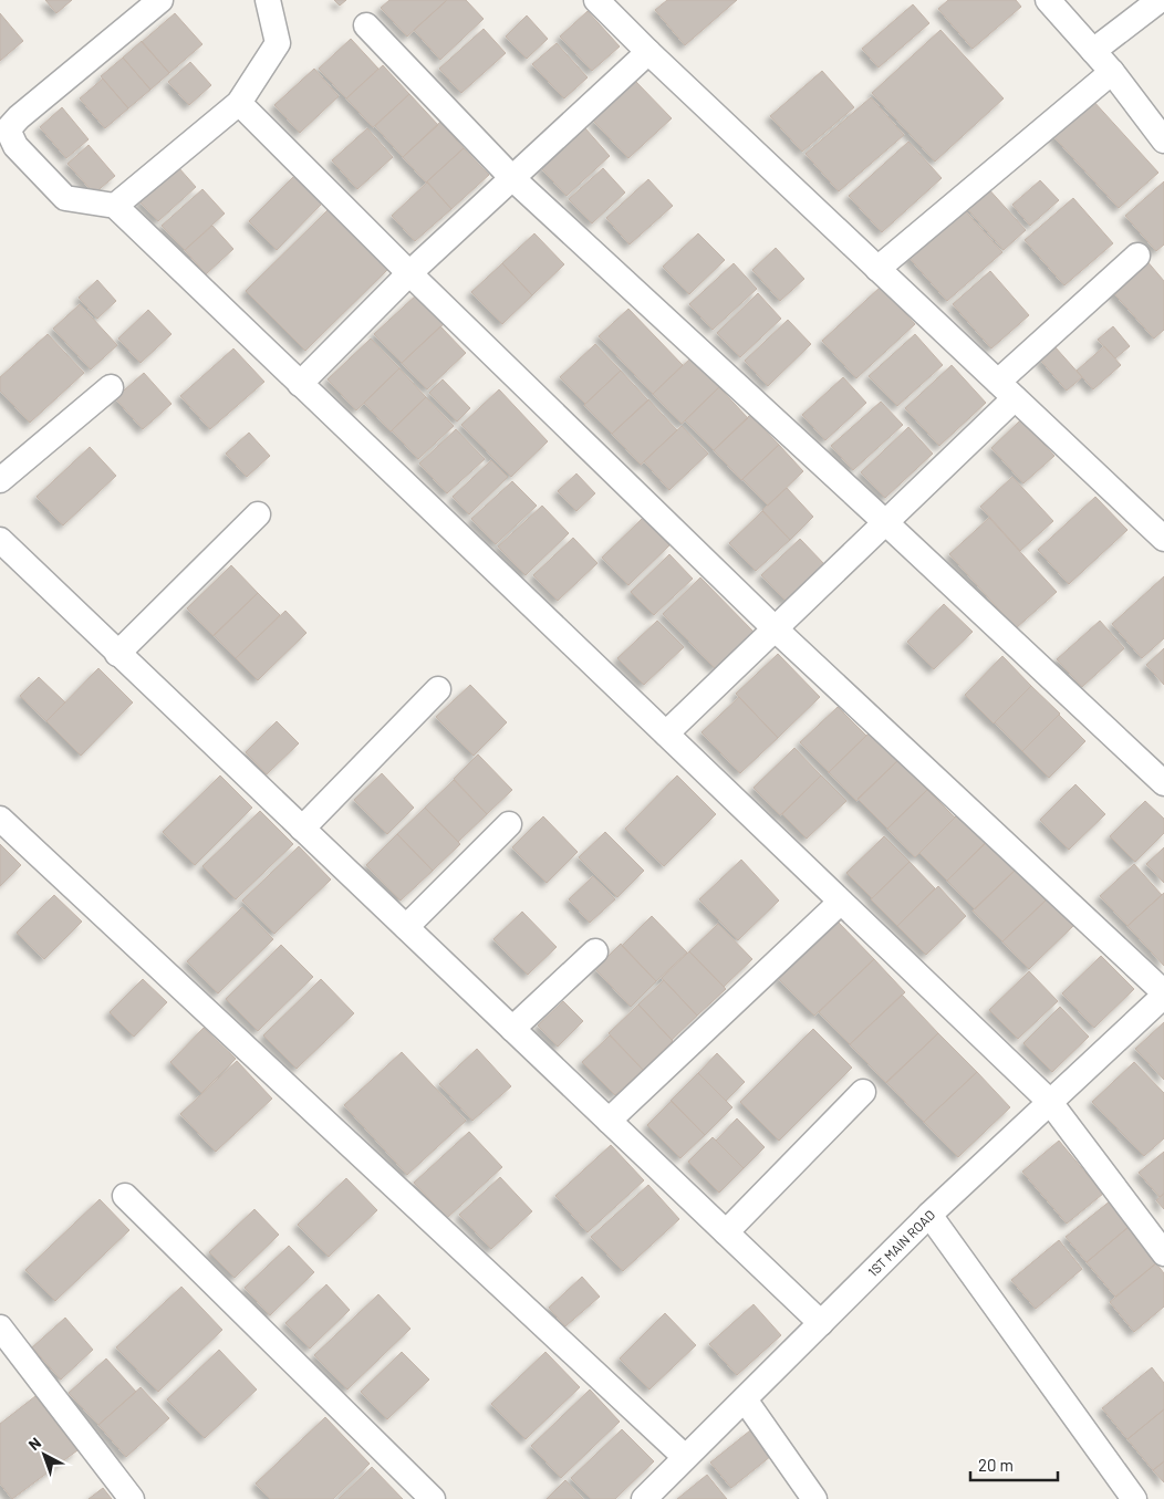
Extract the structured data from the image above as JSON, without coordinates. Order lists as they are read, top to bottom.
{
  "streets": {
    "street": ["1ST MAIN ROAD"]
  },
  "scale_bar": "20 m",
  "north": "top left"
}
